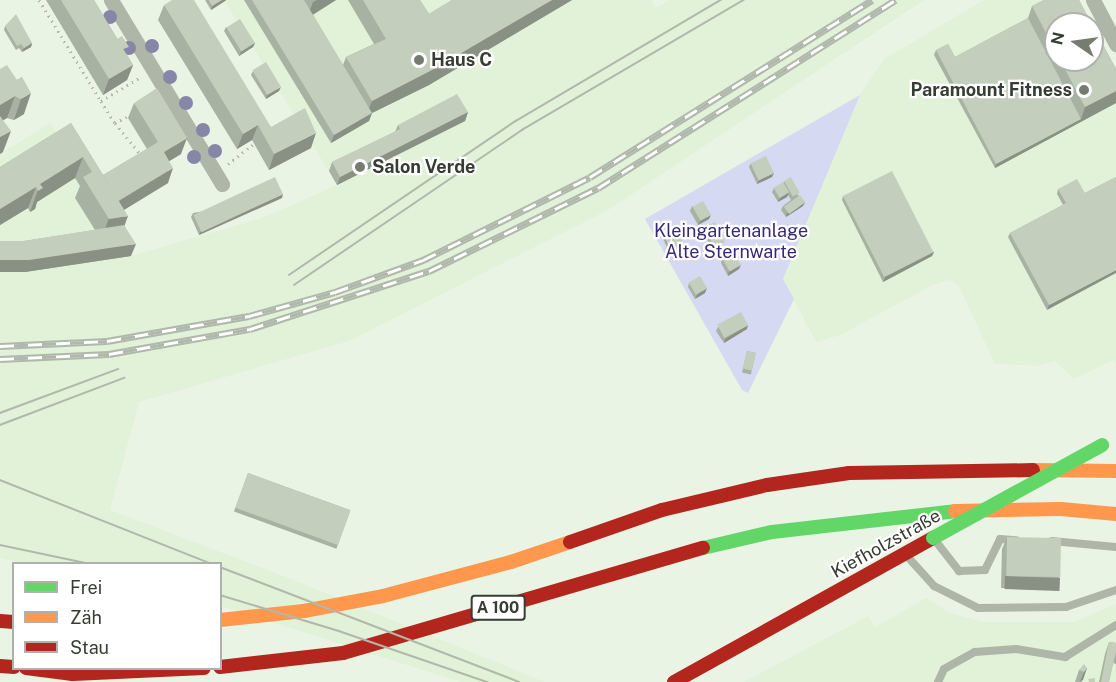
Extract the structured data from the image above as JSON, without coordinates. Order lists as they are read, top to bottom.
{
  "streets": {
    "main road": ["Kiefholzstraße", "A 100"]
  },
  "parks": ["Kleingartenanlage Alte Sternwarte"],
  "places": ["Haus C", "Paramount Fitness", "Salon Verde"],
  "legend": ["Frei", "Zäh", "Stau"],
  "north": "left"
}
